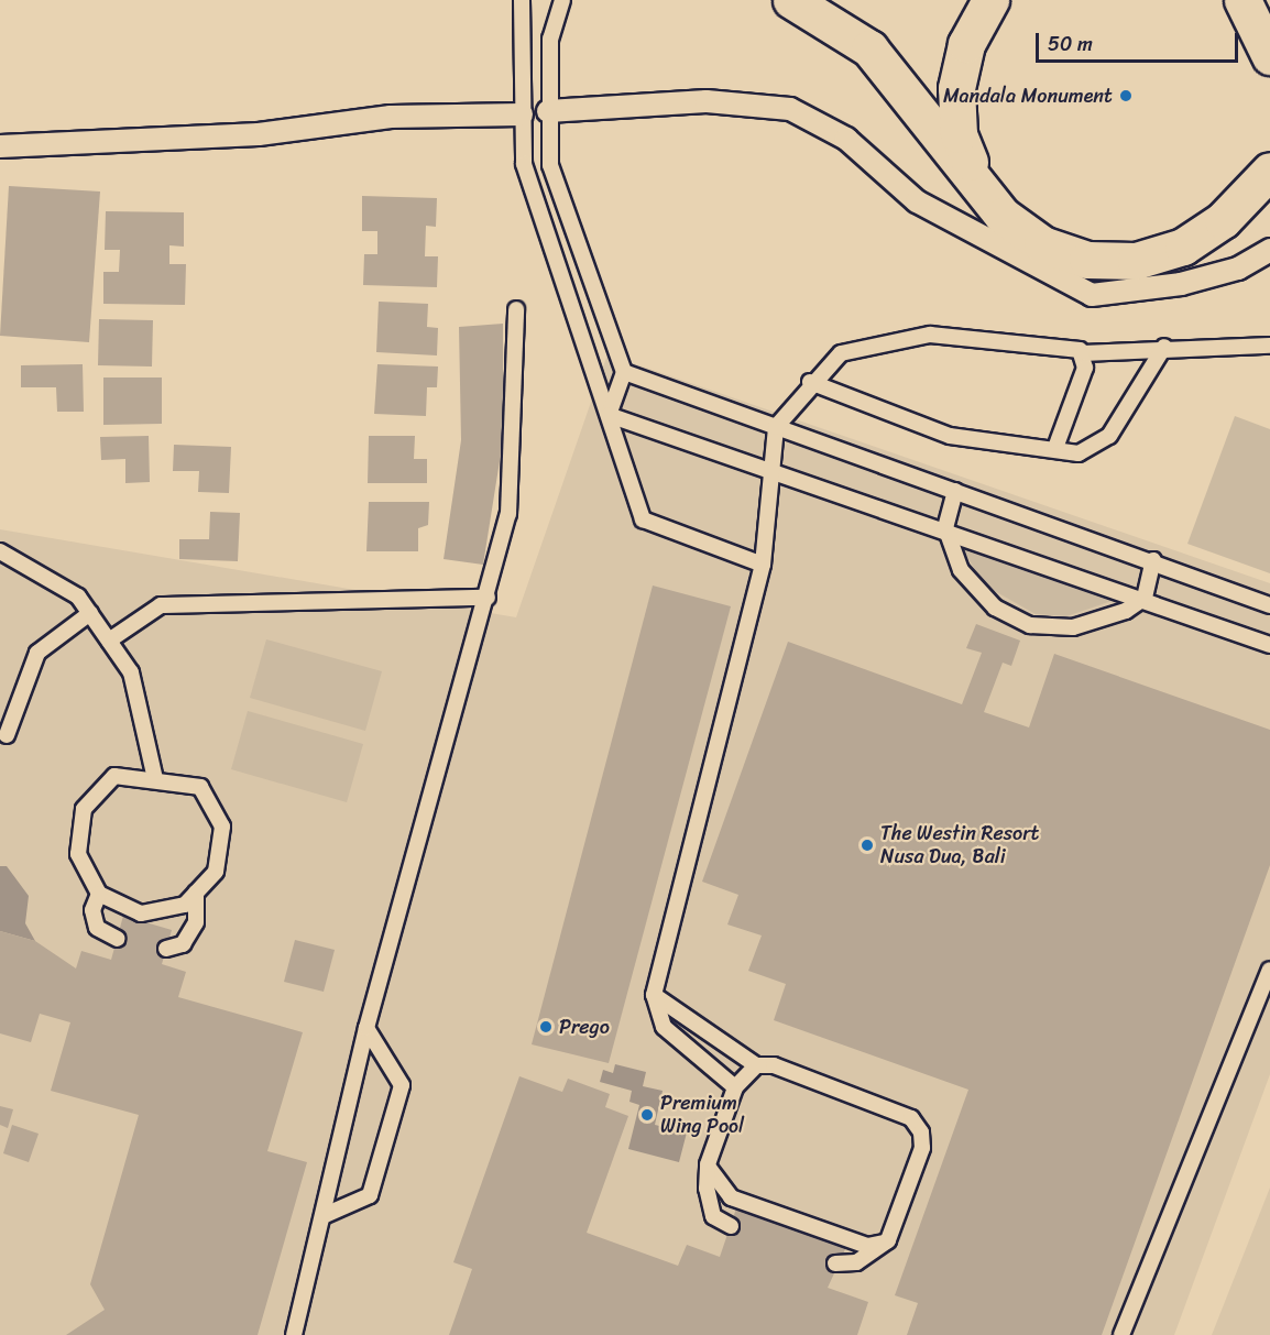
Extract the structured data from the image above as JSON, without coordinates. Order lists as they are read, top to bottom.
{
  "places": [
    "Mandala Monument",
    "The Westin Resort Nusa Dua, Bali",
    "Prego",
    "Premium Wing Pool"
  ],
  "scale_bar": "50 m"
}
